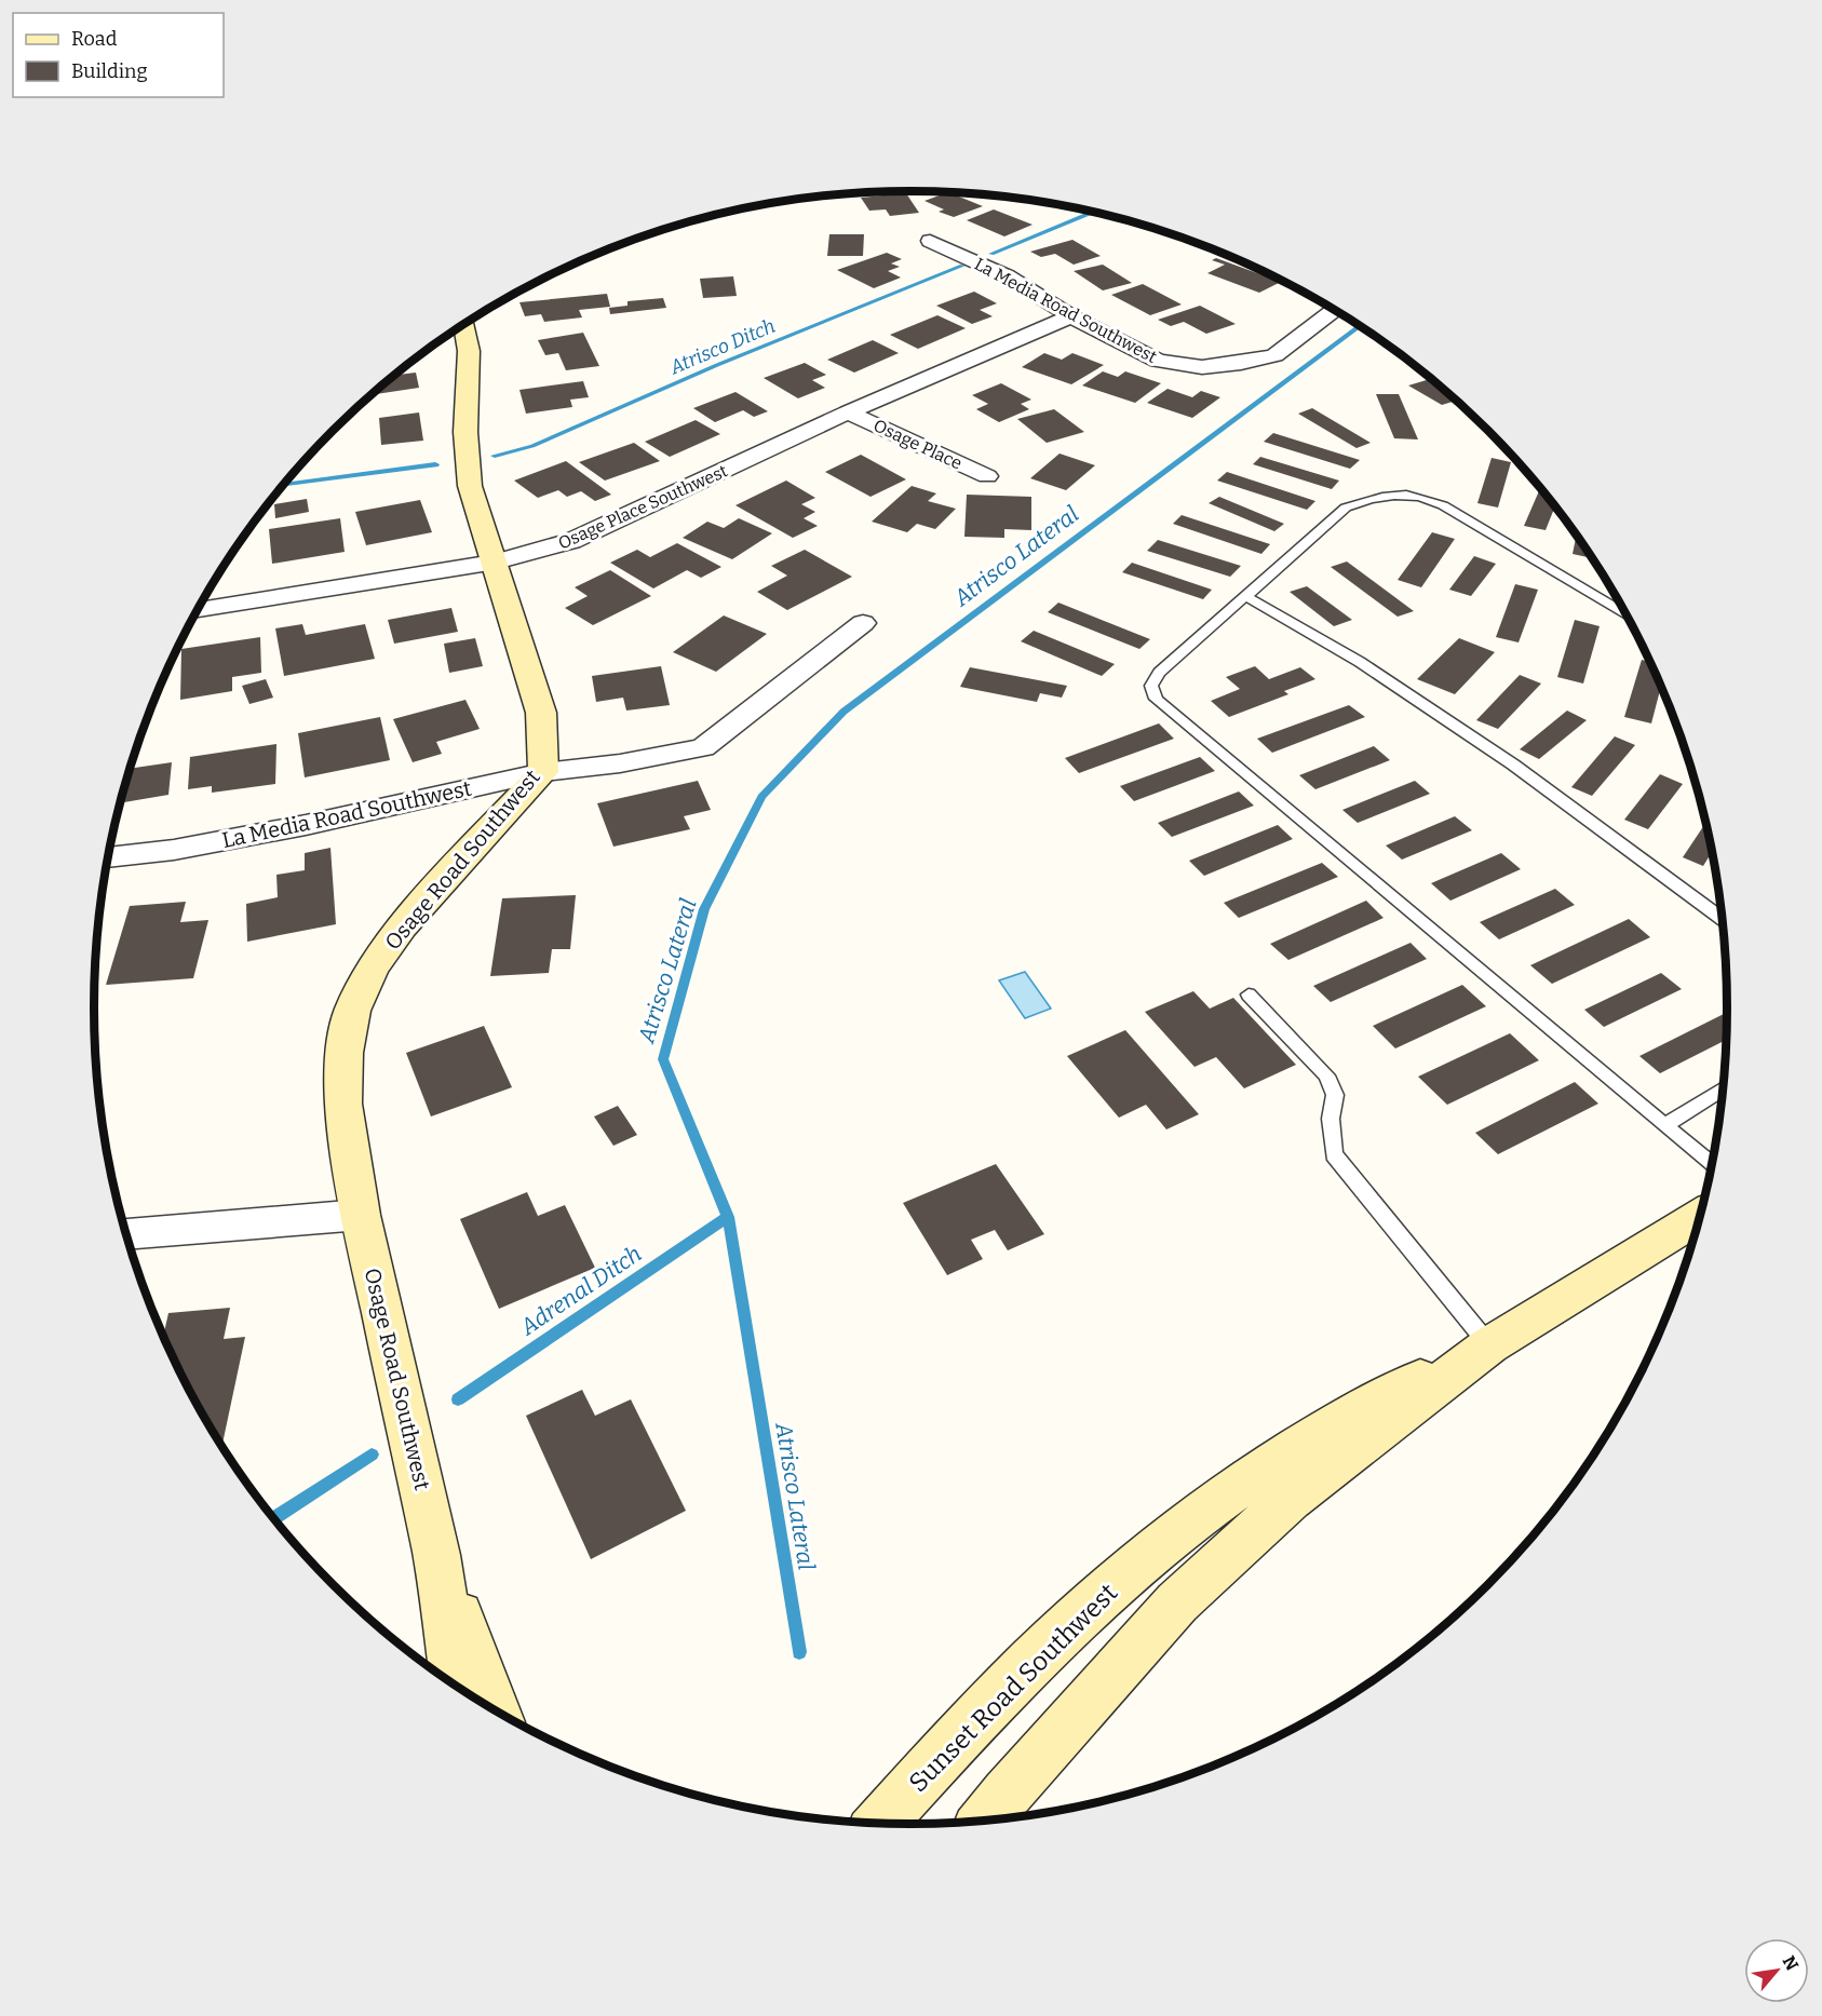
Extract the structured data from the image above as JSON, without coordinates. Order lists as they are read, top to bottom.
{
  "streets": {
    "street": [
      "La Media Road Southwest",
      "Osage Place",
      "Osage Place Southwest",
      "Osage Road Southwest",
      "Sunset Road Southwest"
    ]
  },
  "crossings": [
    ["La Media Road Southwest", "Osage Place Southwest"],
    ["La Media Road Southwest", "Osage Road Southwest"],
    ["Osage Place", "Osage Place Southwest"],
    ["Osage Place Southwest", "Osage Road Southwest"]
  ],
  "water": ["Atrisco Ditch", "Atrisco Lateral", "Adrenal Ditch"],
  "legend": ["Road", "Building"],
  "north": "top right"
}
